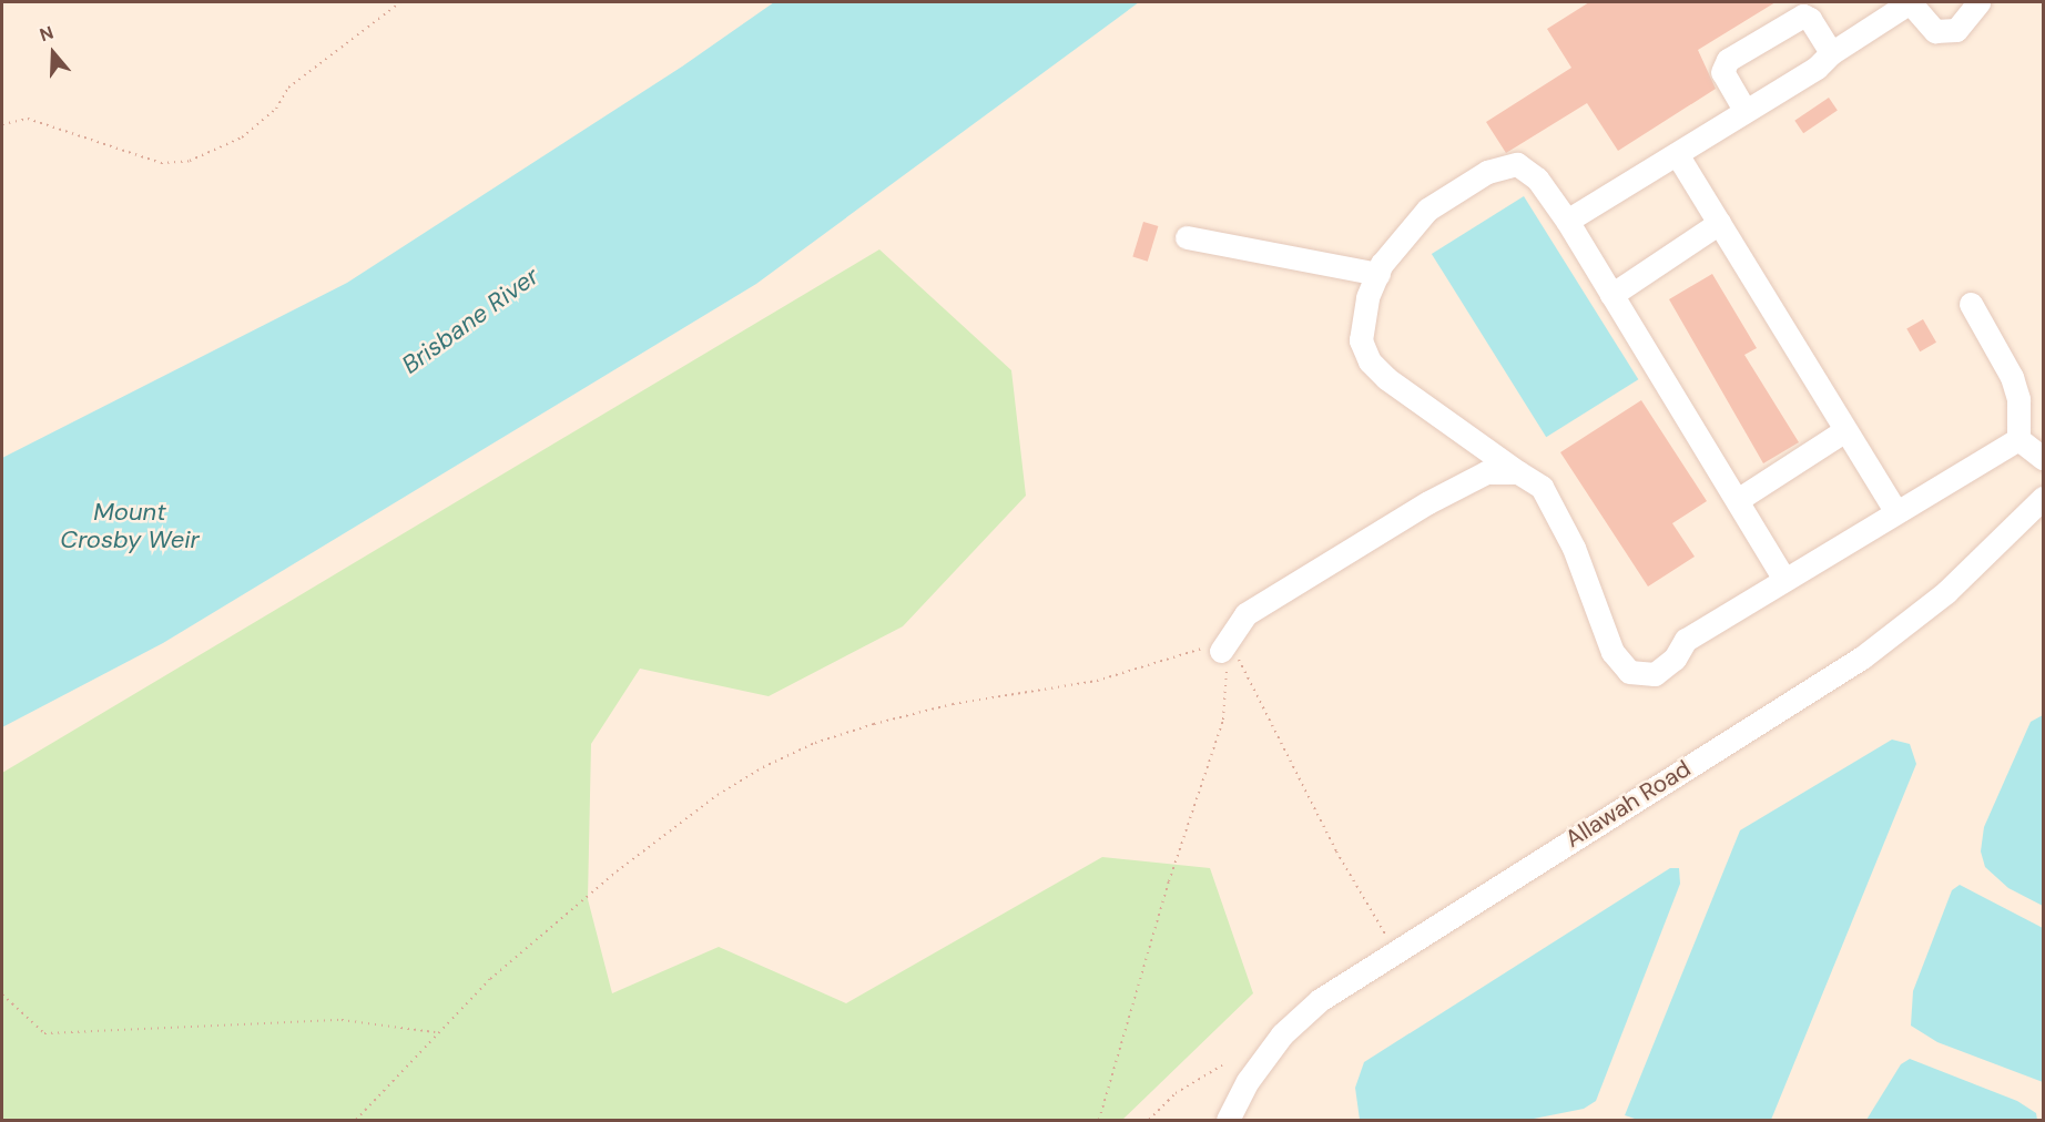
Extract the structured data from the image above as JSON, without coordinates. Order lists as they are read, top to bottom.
{
  "streets": {
    "street": ["Allawah Road"]
  },
  "water": ["Brisbane River", "Mount Crosby Weir"],
  "north": "top"
}
